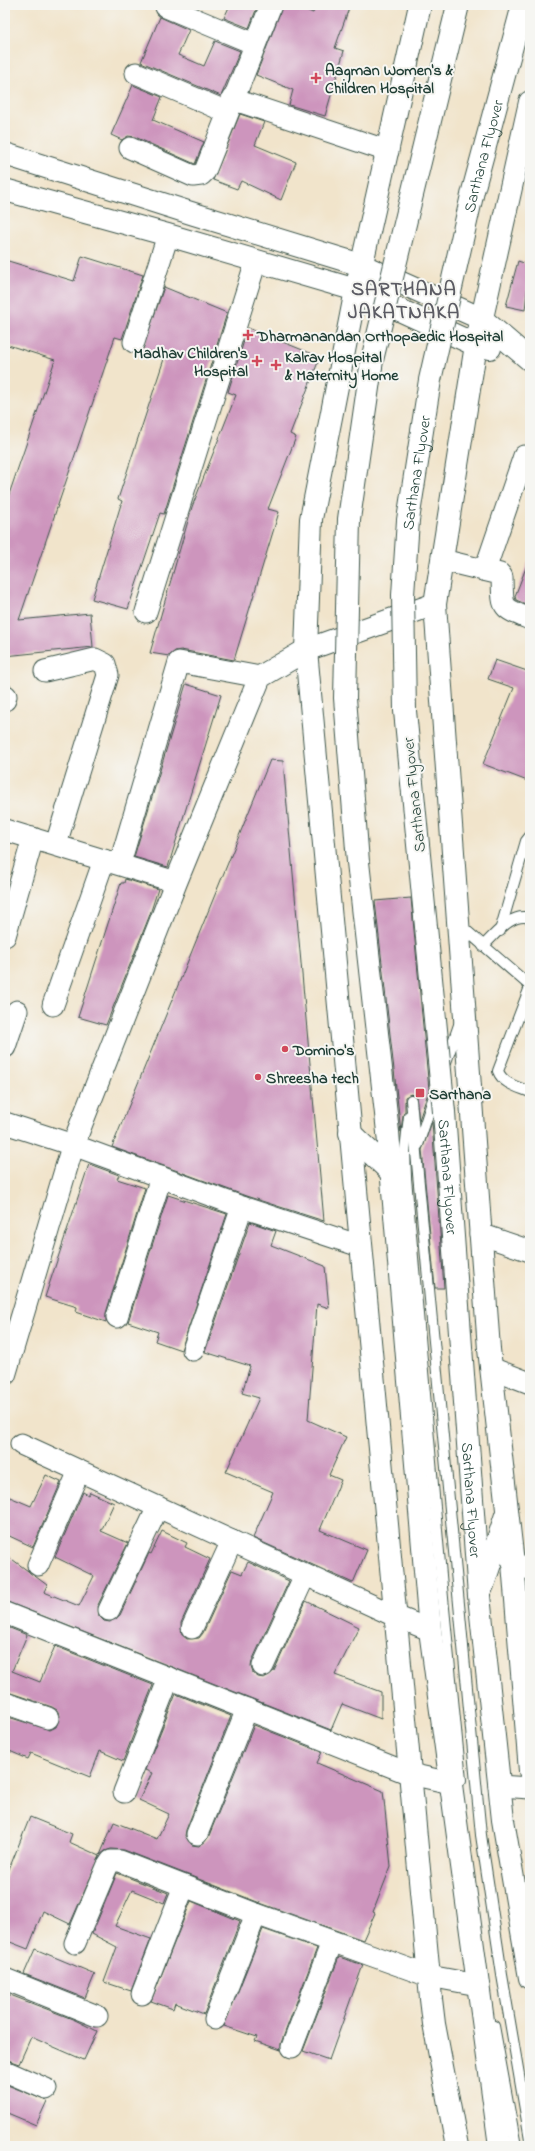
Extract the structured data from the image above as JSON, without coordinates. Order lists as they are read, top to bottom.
{
  "streets": {
    "street": ["Sarthana Flyover"]
  },
  "districts": ["SARTHANA JAKATNAKA"],
  "places": {
    "health": [
      "Aagman Women's & Children Hospital",
      "Dharmanandan Orthopaedic Hospital",
      "Madhav Children's Hospital",
      "Kalrav Hospital & Maternity Home"
    ],
    "other": ["Domino's", "Shreesha tech"],
    "transit": ["Sarthana"]
  }
}
